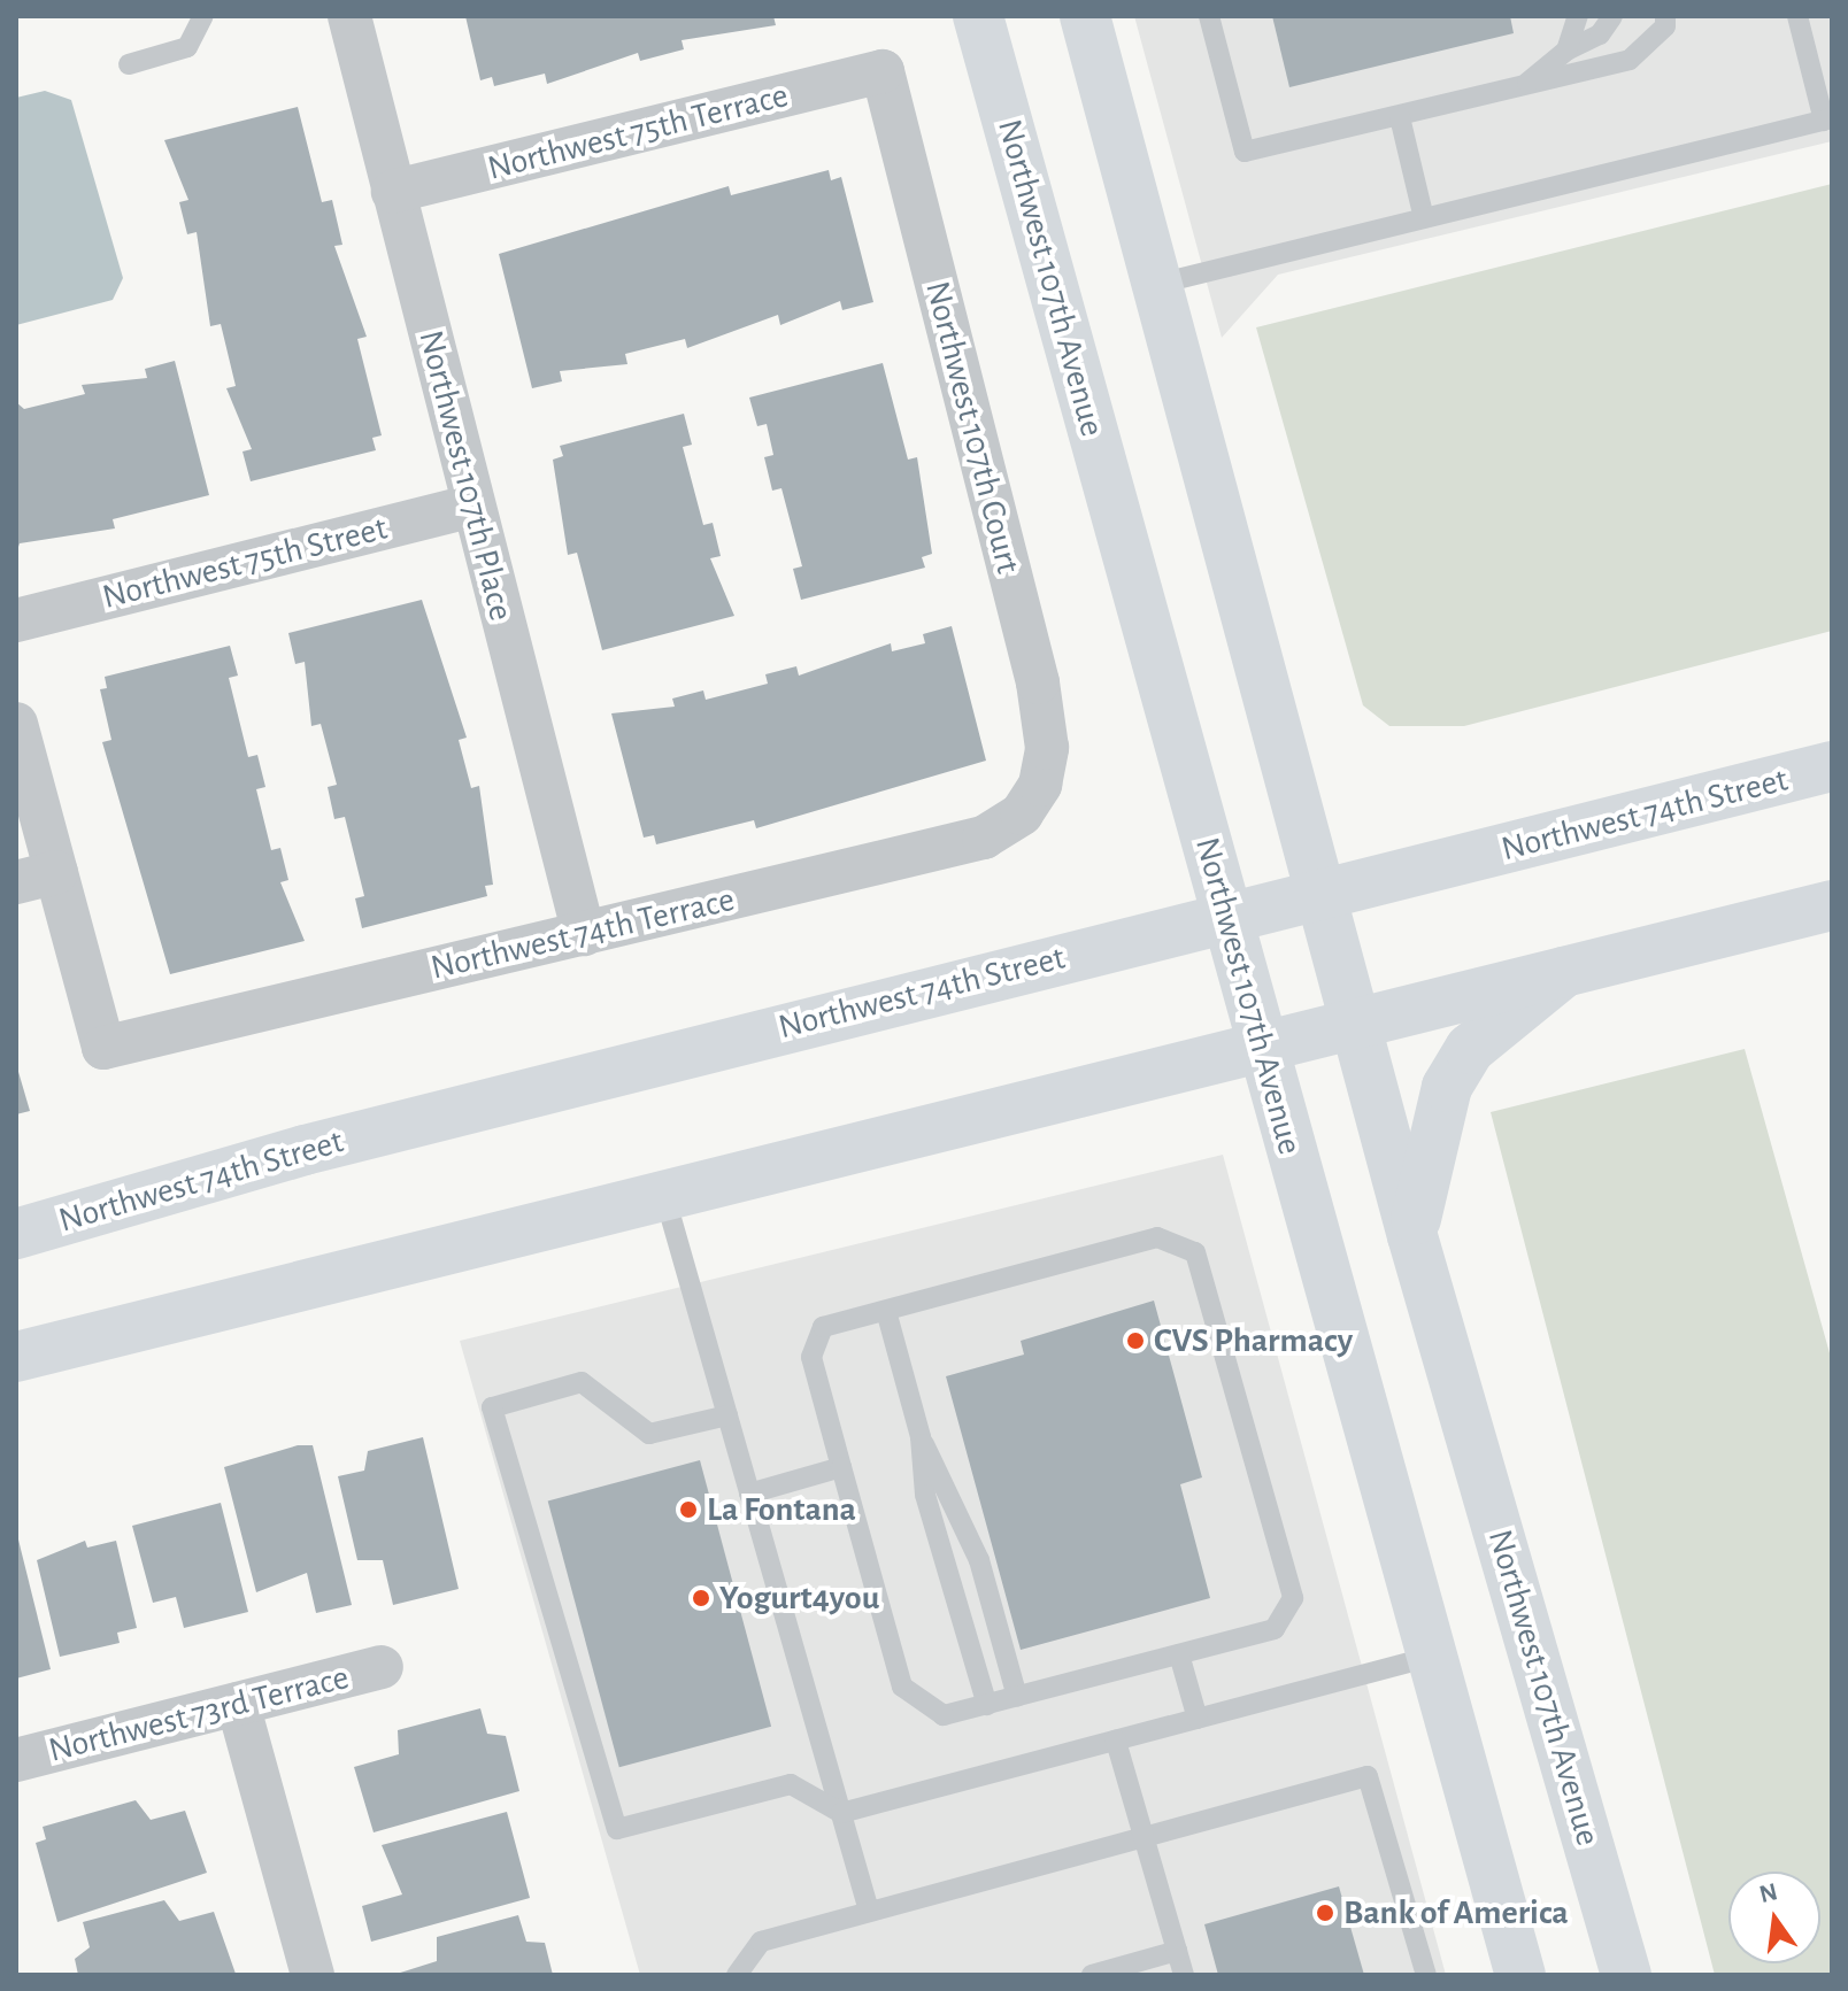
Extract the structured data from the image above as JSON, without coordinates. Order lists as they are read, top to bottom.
{
  "streets": {
    "main road": ["Northwest 107th Avenue", "Northwest 74th Street"],
    "street": [
      "Northwest 75th Terrace",
      "Northwest 107th Court",
      "Northwest 107th Place",
      "Northwest 75th Street",
      "Northwest 74th Terrace",
      "Northwest 73rd Terrace"
    ]
  },
  "crossings": [
    ["Northwest 75th Terrace", "Northwest 107th Court"],
    ["Northwest 75th Terrace", "Northwest 107th Place"],
    ["Northwest 107th Avenue", "Northwest 74th Street"],
    ["Northwest 107th Court", "Northwest 74th Terrace"],
    ["Northwest 107th Place", "Northwest 75th Street"],
    ["Northwest 107th Place", "Northwest 74th Terrace"]
  ],
  "places": [
    "CVS Pharmacy",
    "La Fontana",
    "Yogurt4you",
    "Bank of America"
  ],
  "north": "top"
}
